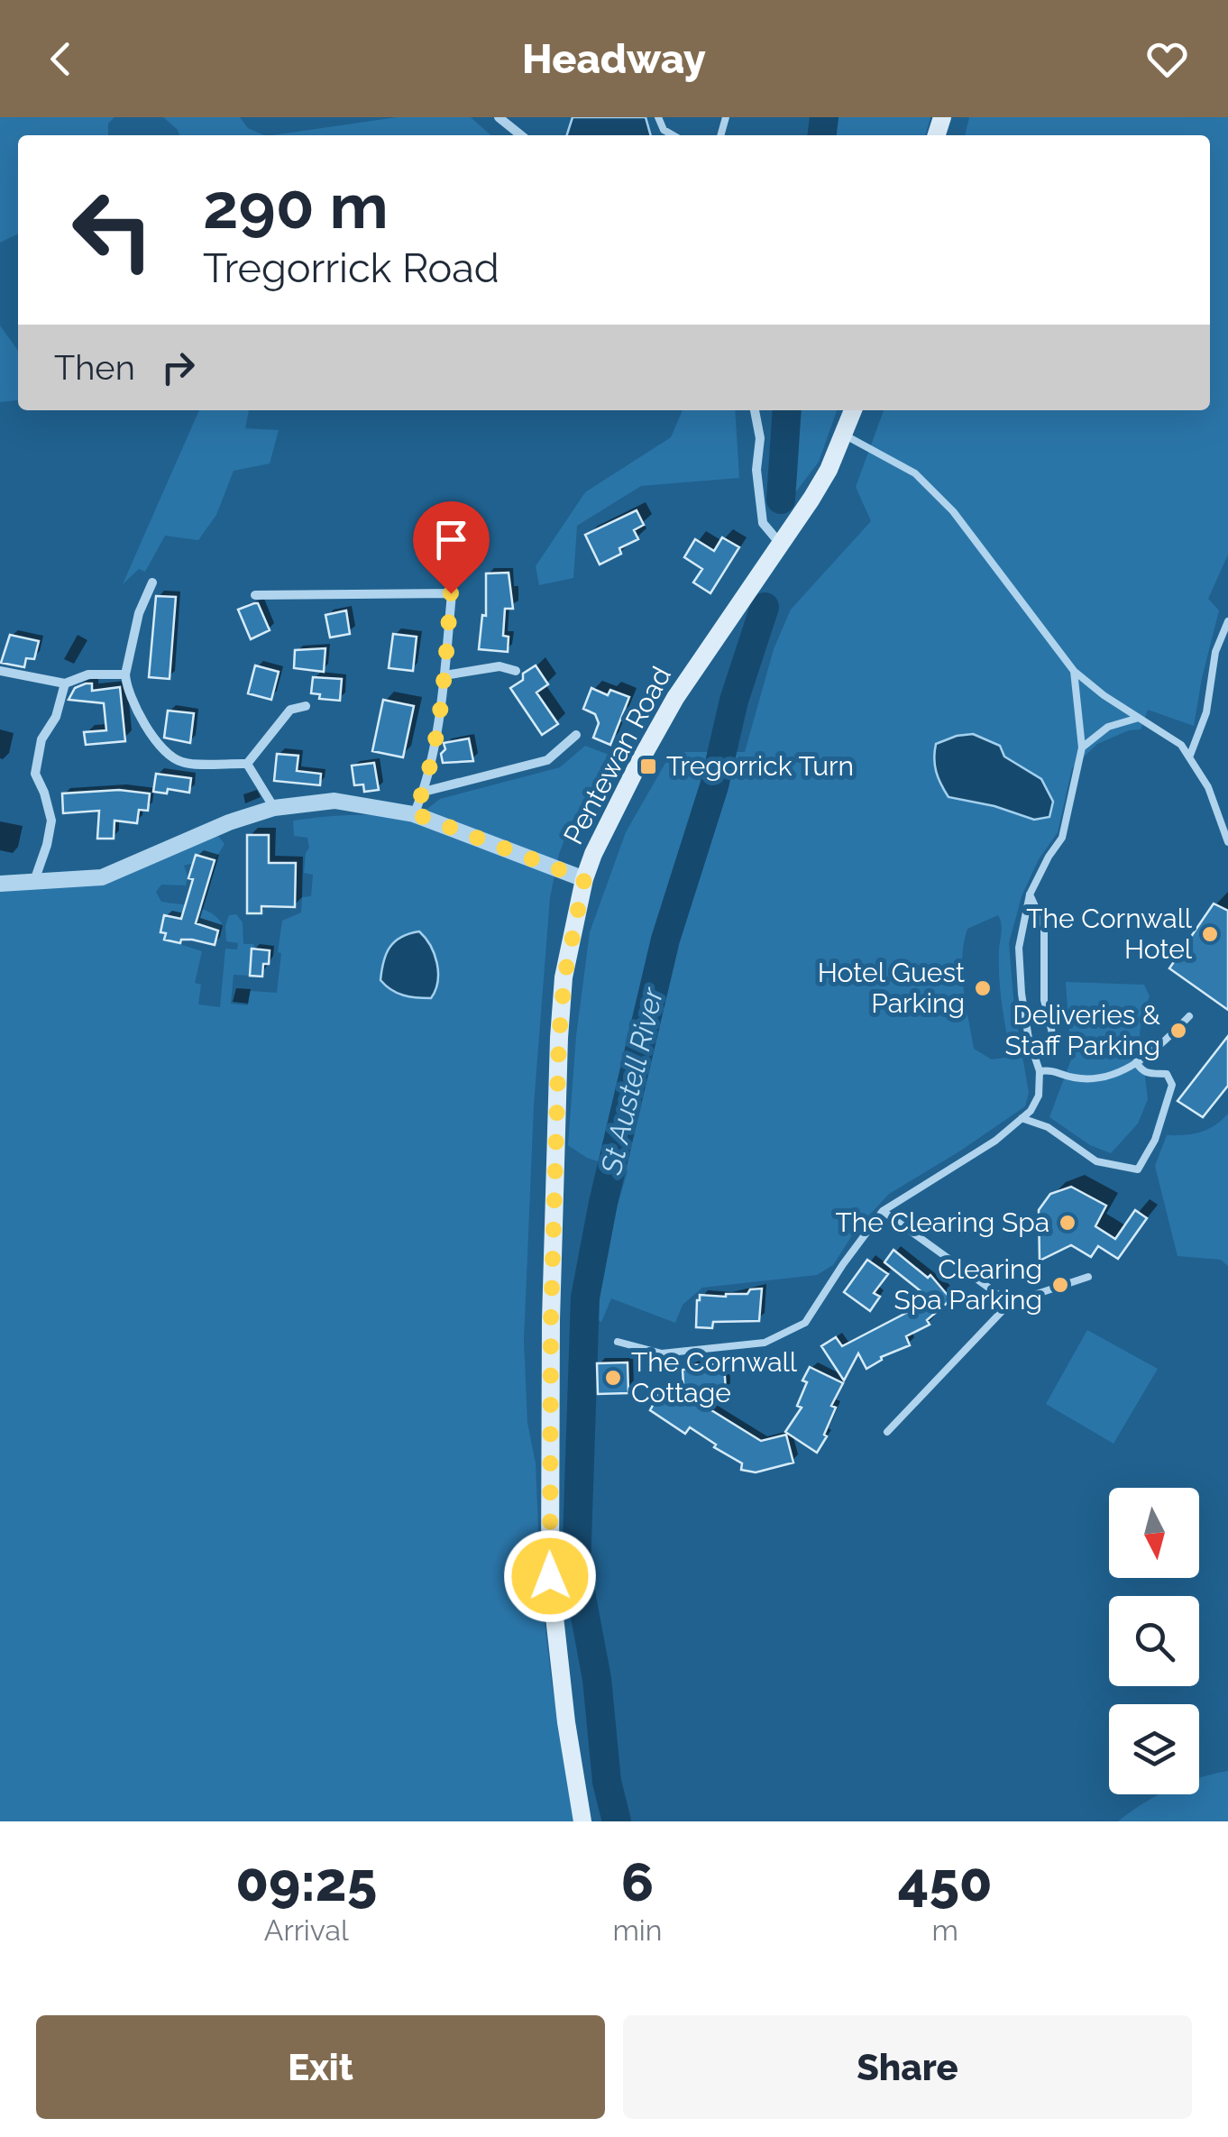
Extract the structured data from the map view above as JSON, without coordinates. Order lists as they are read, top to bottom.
{
  "streets": {
    "main road": ["Pentewan Road"]
  },
  "water": ["St Austell River"],
  "places": {
    "transit": ["Tregorrick Turn"],
    "other": [
      "The Cornwall Hotel",
      "Hotel Guest Parking",
      "Deliveries & Staff Parking",
      "The Clearing Spa",
      "Clearing Spa Parking",
      "The Cornwall Cottage"
    ]
  },
  "north": "bottom",
  "page": {
    "header": "Headway",
    "turn": ["290 m", "Tregorrick Road"],
    "then": "Then",
    "eta": [
      "09:25",
      "Arrival",
      "6",
      "min",
      "450",
      "m"
    ],
    "buttons": ["Exit", "Share"]
  }
}
